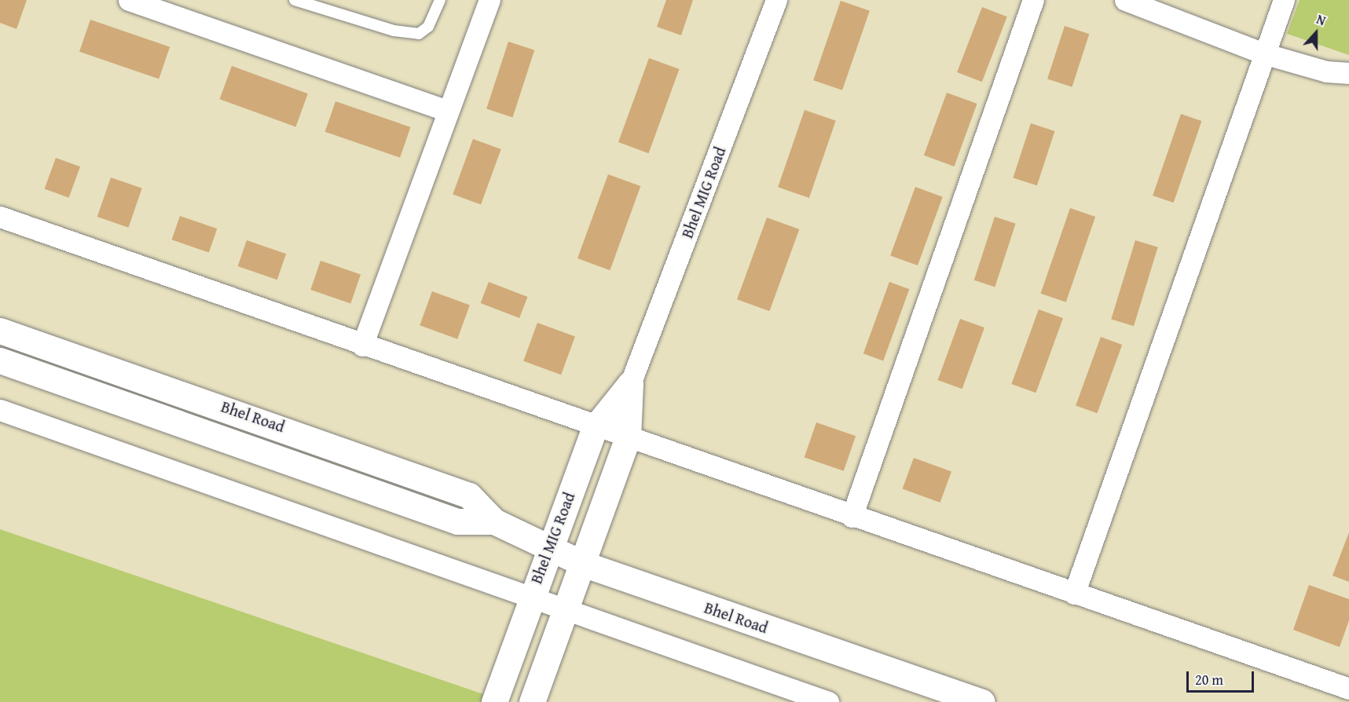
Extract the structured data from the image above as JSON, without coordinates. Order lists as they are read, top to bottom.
{
  "streets": {
    "street": ["Bhel MIG Road", "Bhel Road"]
  },
  "crossings": [
    ["Bhel MIG Road", "Bhel Road"]
  ],
  "scale_bar": "20 m",
  "north": "top"
}
